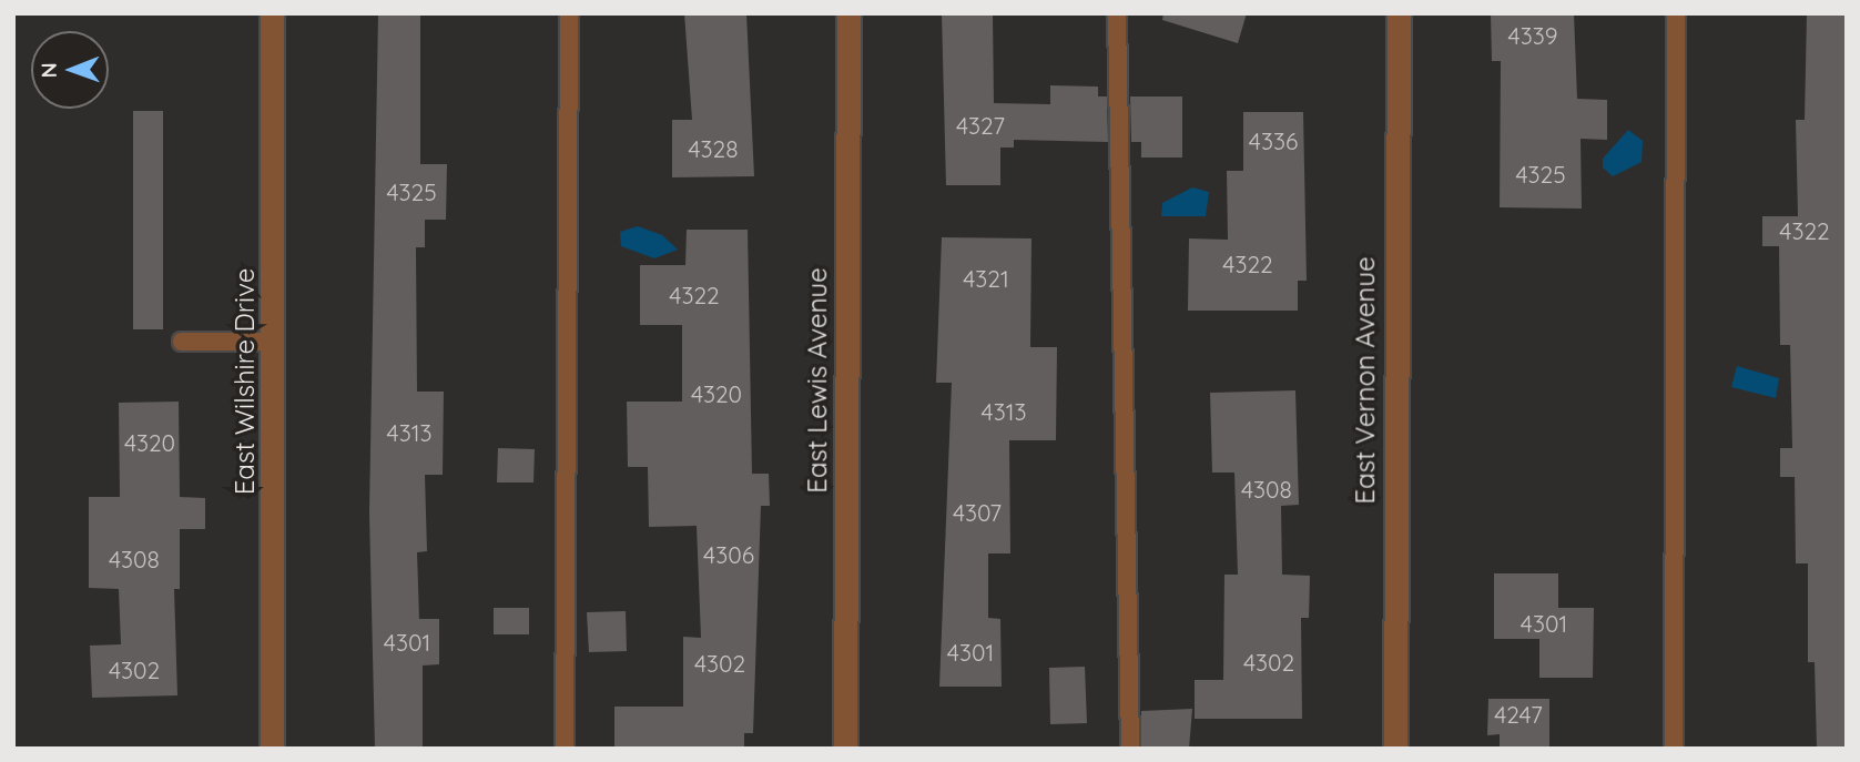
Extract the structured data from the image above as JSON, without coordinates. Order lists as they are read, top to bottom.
{
  "streets": {
    "street": ["East Lewis Avenue", "East Vernon Avenue", "East Wilshire Drive"]
  },
  "house_numbers": [
    "4339",
    "4327",
    "4336",
    "4328",
    "4325",
    "4325",
    "4322",
    "4322",
    "4321",
    "4322",
    "4320",
    "4313",
    "4313",
    "4320",
    "4308",
    "4307",
    "4306",
    "4308",
    "4301",
    "4301",
    "4301",
    "4302",
    "4302",
    "4302",
    "4247"
  ],
  "north": "left"
}
